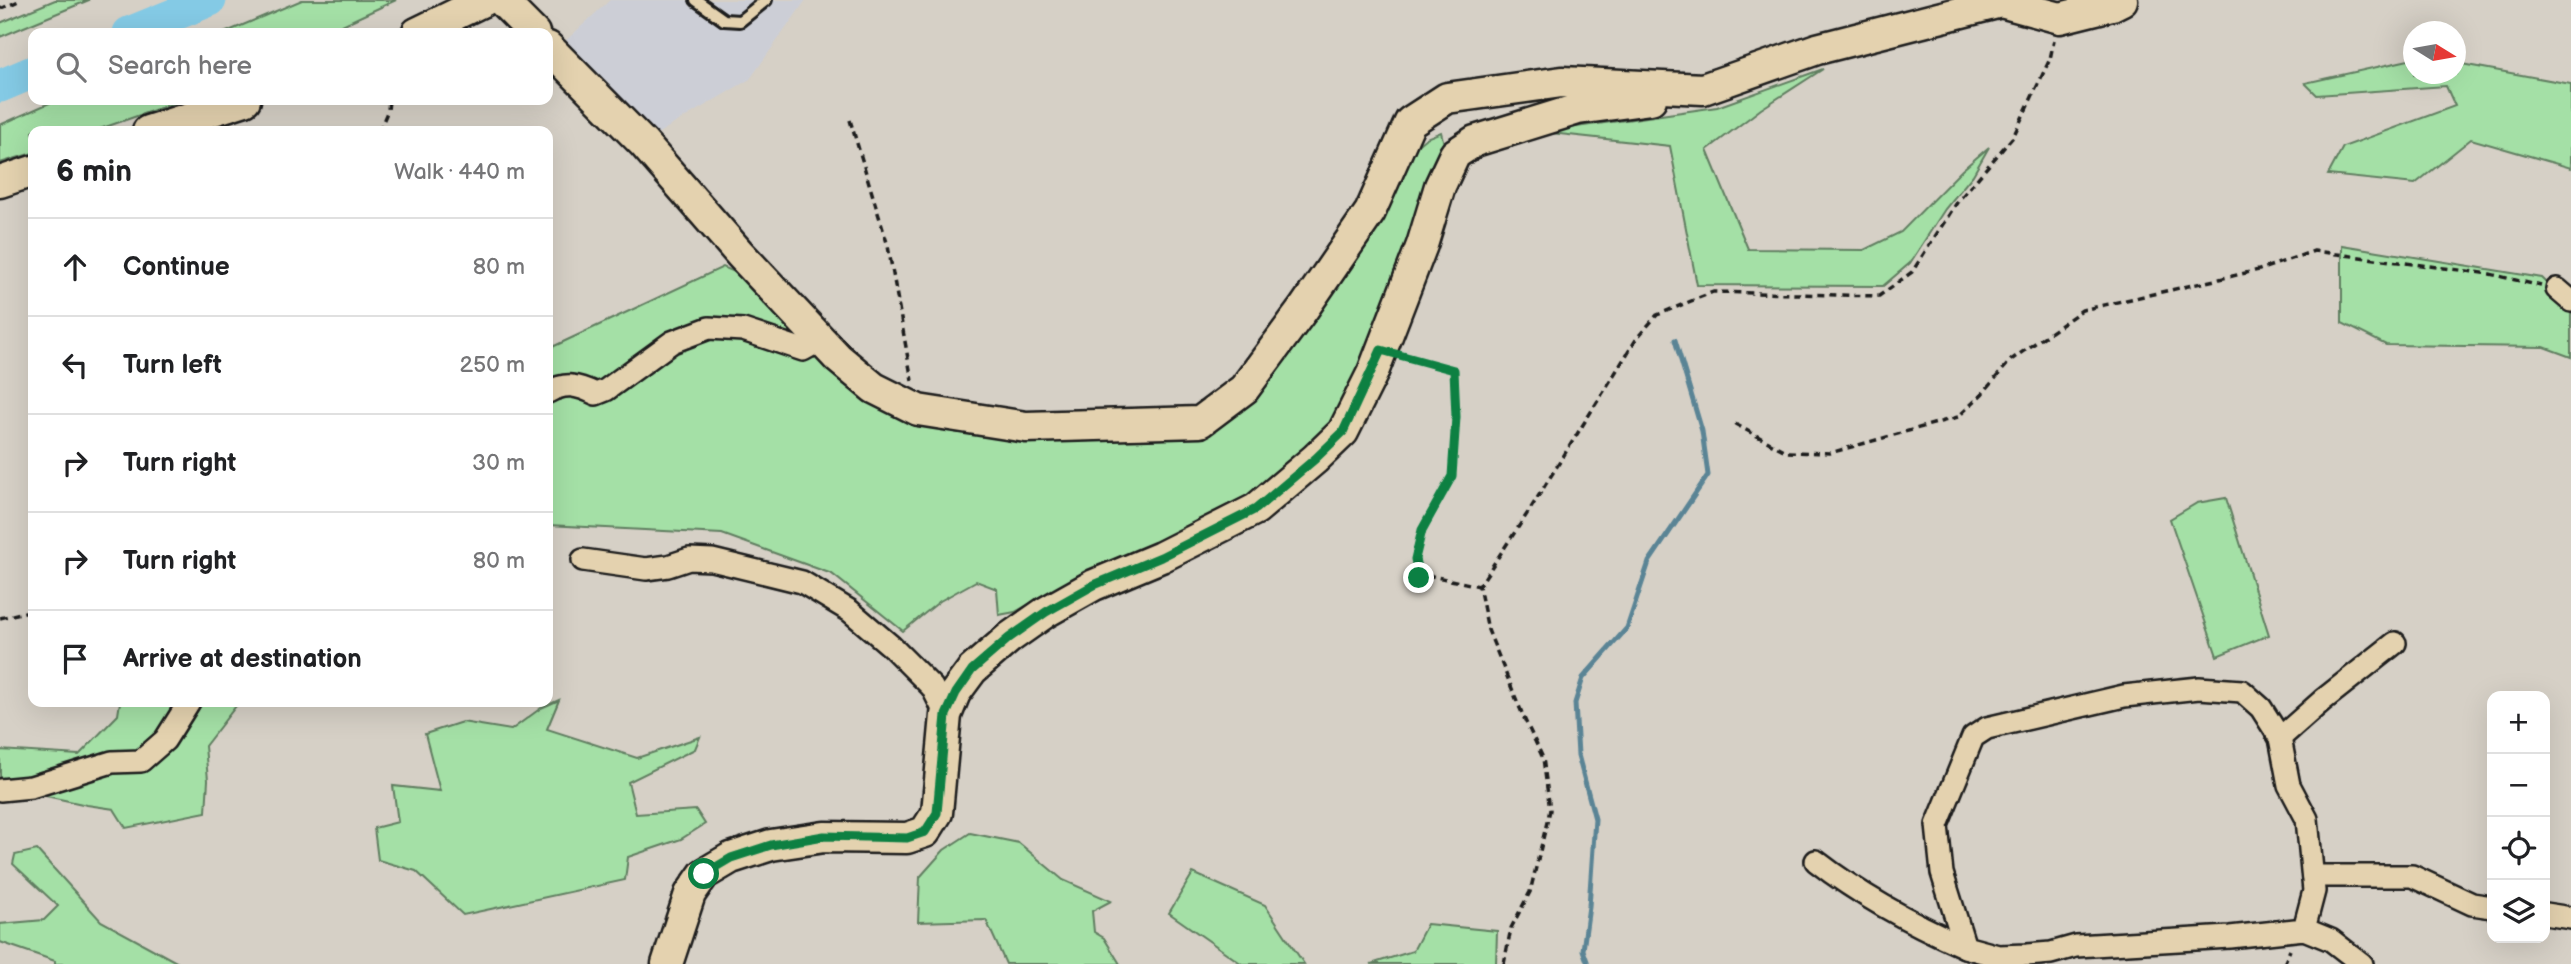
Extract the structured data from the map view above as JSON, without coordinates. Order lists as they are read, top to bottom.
{
  "north": "right",
  "page": {
    "search": "Search here",
    "heading": ["6 min", "Walk · 440 m"],
    "list": [
      ["Continue", "80 m"],
      ["Turn left", "250 m"],
      ["Turn right", "30 m"],
      ["Turn right", "80 m"],
      "Arrive at destination"
    ],
    "map_buttons": ["+", "−"]
  }
}
